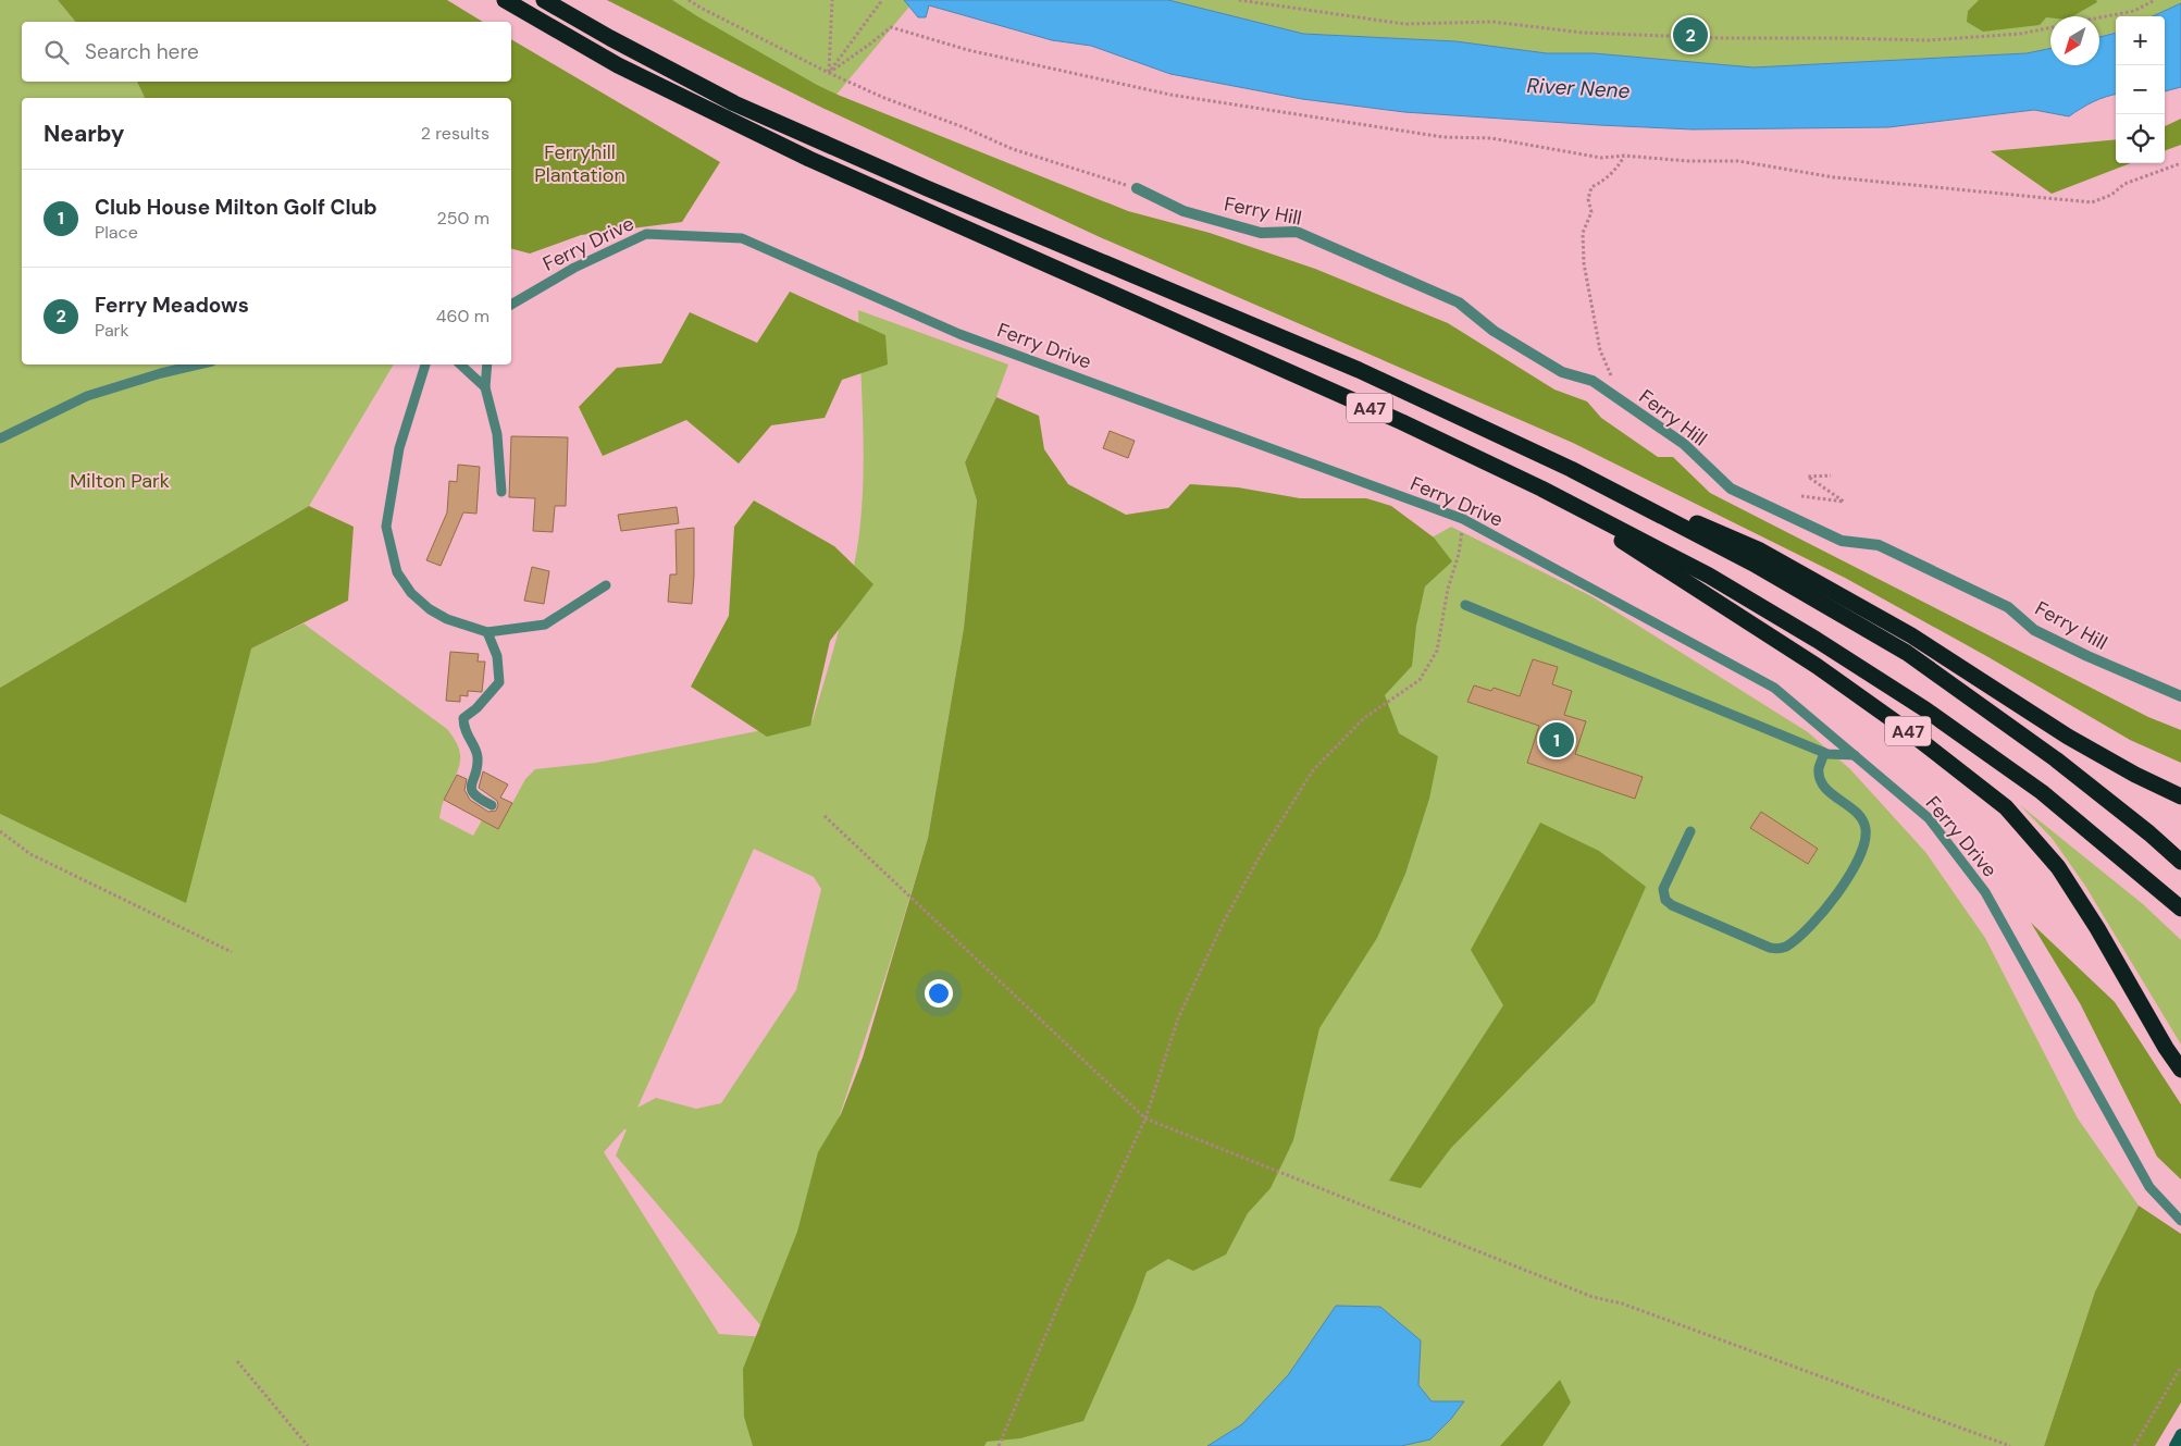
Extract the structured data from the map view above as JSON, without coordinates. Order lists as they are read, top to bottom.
{
  "streets": {
    "highway": ["A47"],
    "street": ["Ferry Hill"],
    "lane": ["Ferry Drive"]
  },
  "water": ["River Nene"],
  "parks": ["Ferryhill Plantation", "Milton Park"],
  "north": "bottom left",
  "page": {
    "pins": ["2", "1"],
    "map_buttons": ["+", "−"],
    "search": "Search here",
    "heading": ["Nearby", "2 results"],
    "list": [
      {
        "mark": "1",
        "name": "Club House Milton Golf Club",
        "note": "Place",
        "value": "250 m"
      },
      {
        "mark": "2",
        "name": "Ferry Meadows",
        "note": "Park",
        "value": "460 m"
      }
    ]
  }
}
